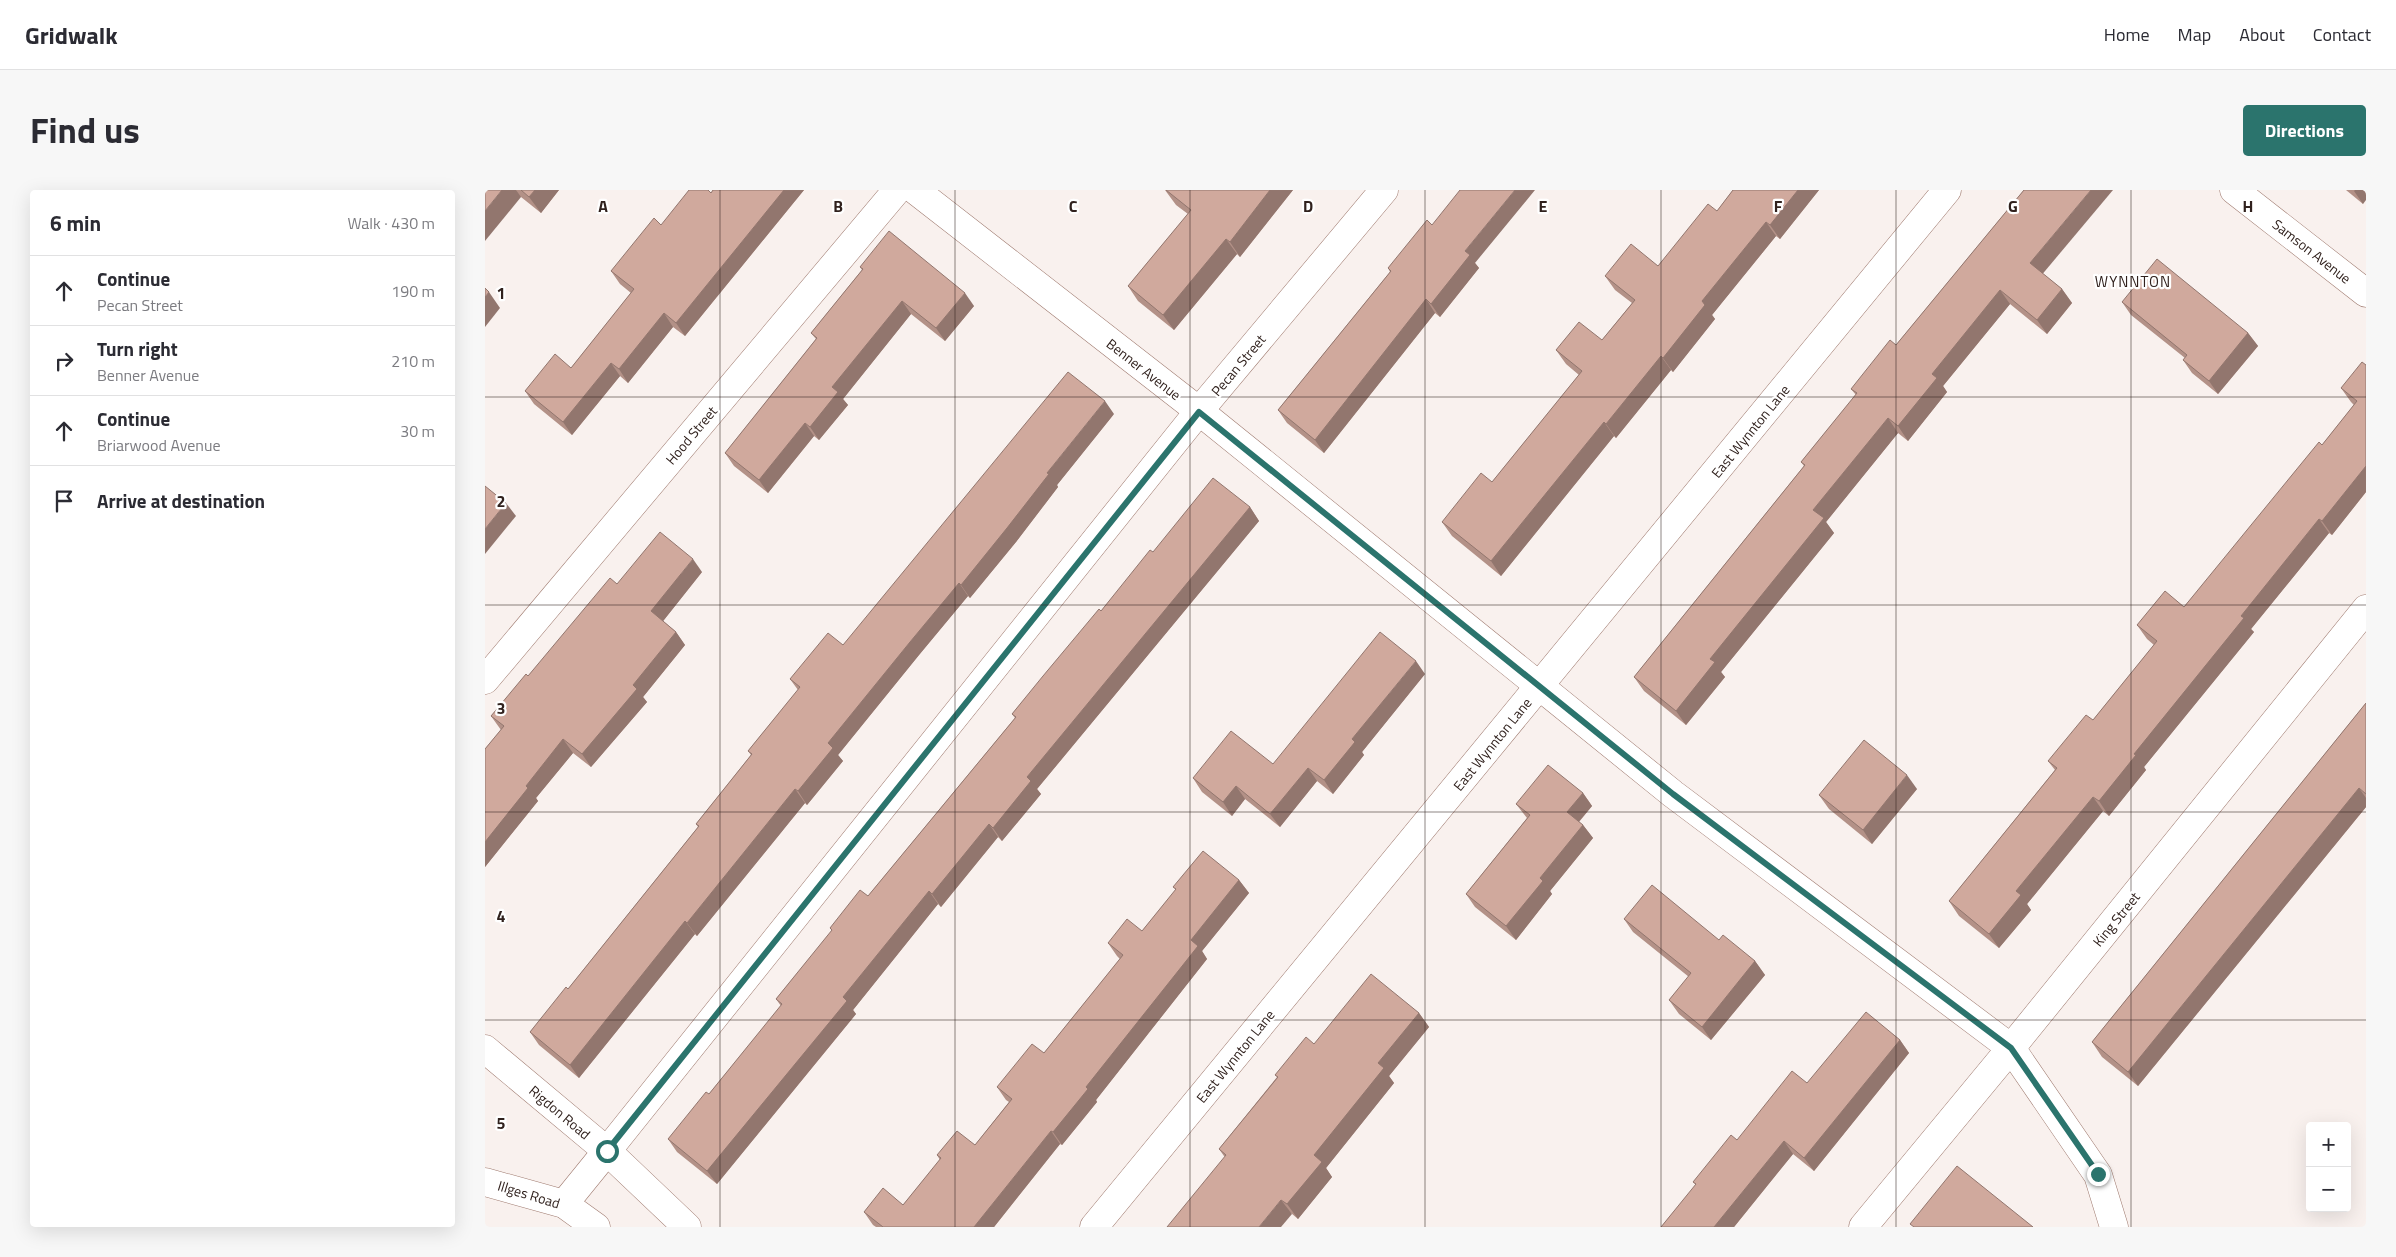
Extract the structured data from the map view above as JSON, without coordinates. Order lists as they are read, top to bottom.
{
  "streets": {
    "street": [
      "Samson Avenue",
      "Pecan Street",
      "Benner Avenue",
      "East Wynnton Lane",
      "Hood Street",
      "King Street",
      "Rigdon Road",
      "Illges Road"
    ]
  },
  "crossings": [
    ["Pecan Street", "Benner Avenue"],
    ["Pecan Street", "Rigdon Road"],
    ["Benner Avenue", "East Wynnton Lane"],
    ["Benner Avenue", "King Street"]
  ],
  "districts": ["WYNNTON"],
  "page": {
    "header": "Gridwalk",
    "nav": [
      "Home",
      "Map",
      "About",
      "Contact"
    ],
    "title": "Find us",
    "buttons": "Directions",
    "heading": ["6 min", "Walk · 430 m"],
    "list": [
      ["Continue", "Pecan Street", "190 m"],
      ["Turn right", "Benner Avenue", "210 m"],
      ["Continue", "Briarwood Avenue", "30 m"],
      "Arrive at destination"
    ],
    "map_buttons": ["+", "−"]
  },
  "grid": {
    "columns": [
      "A",
      "B",
      "C",
      "D",
      "E",
      "F",
      "G",
      "H"
    ],
    "rows": [
      "1",
      "2",
      "3",
      "4",
      "5"
    ]
  }
}
